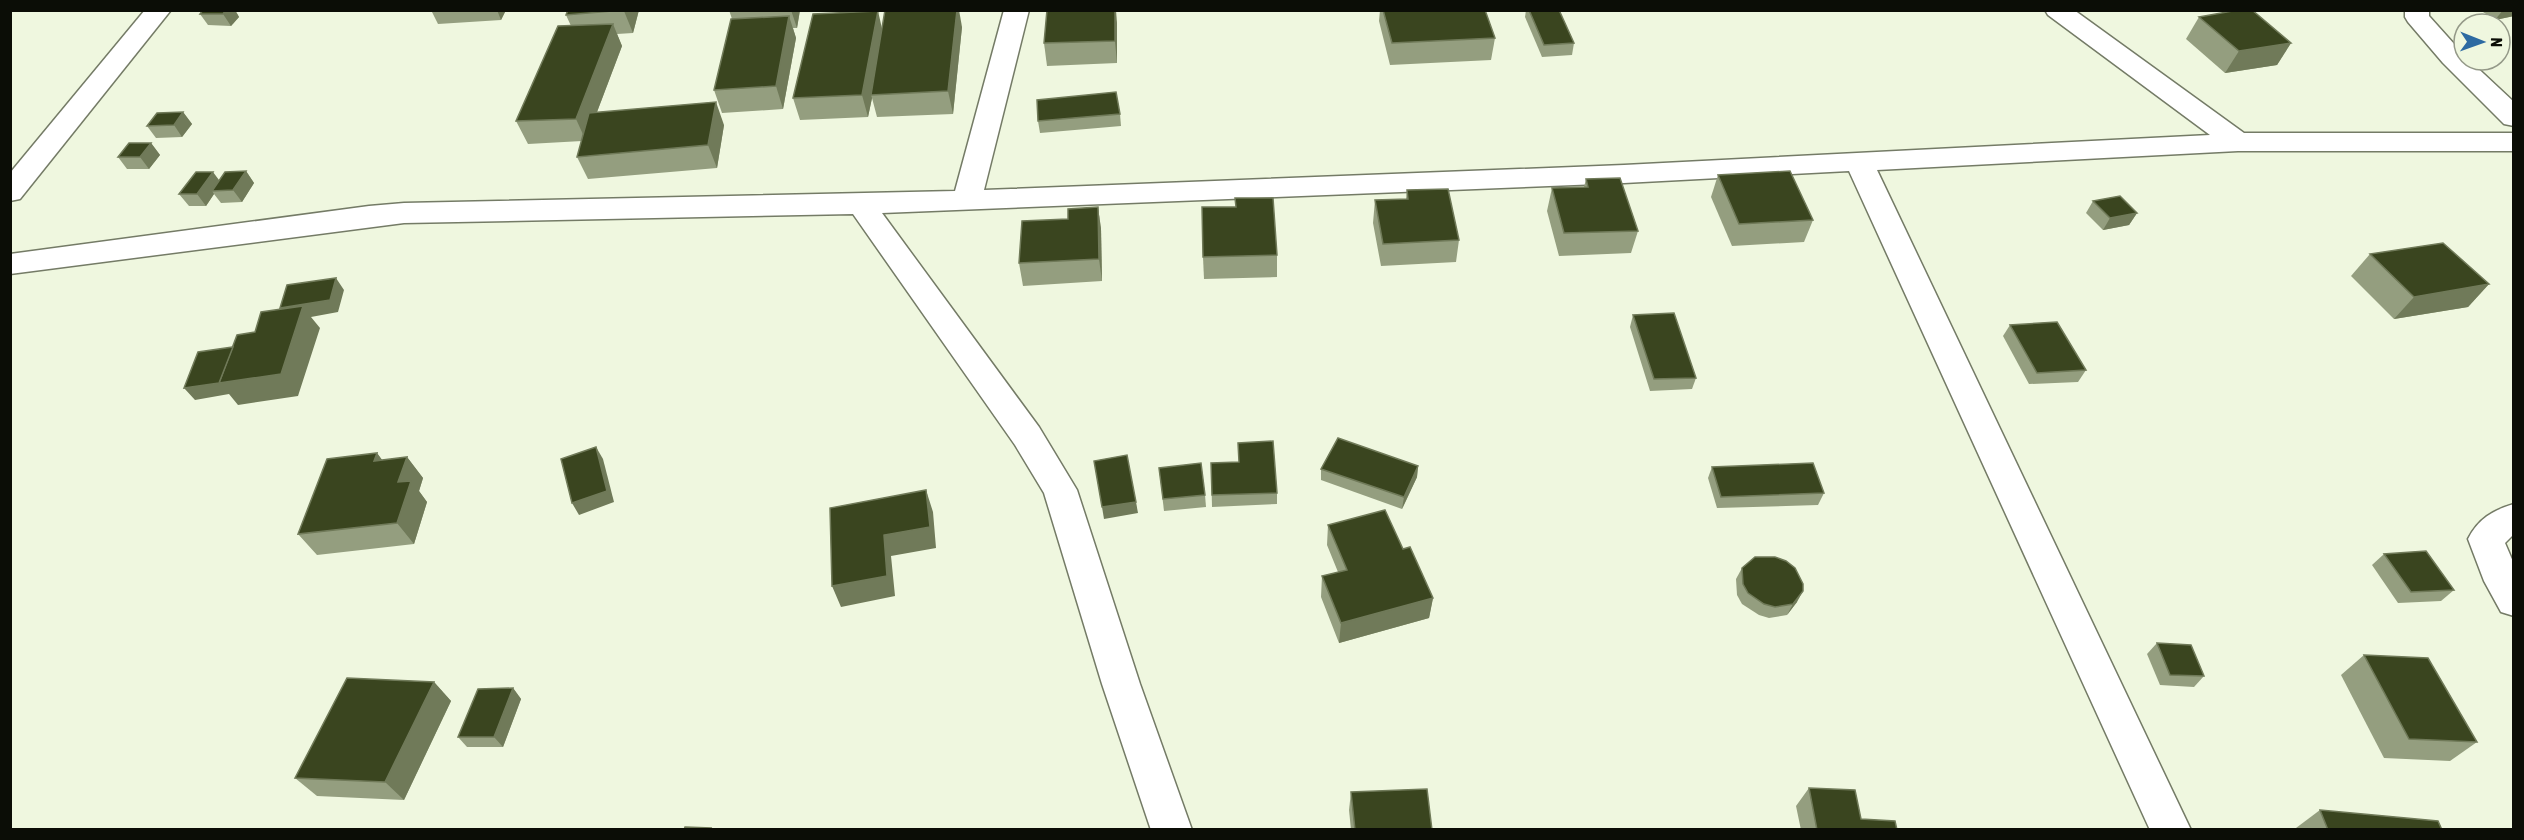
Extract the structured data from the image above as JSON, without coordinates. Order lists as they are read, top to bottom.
{
  "north": "right"
}
